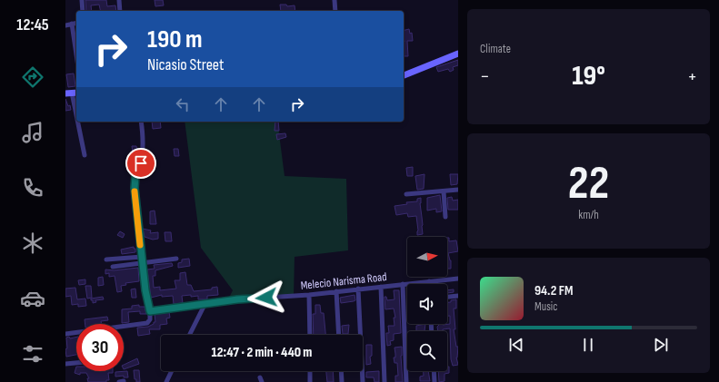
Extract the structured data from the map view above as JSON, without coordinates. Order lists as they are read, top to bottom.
{
  "streets": {
    "street": ["Melecio Narisma Road"]
  },
  "north": "right",
  "page": {
    "tabs": "12:45",
    "tile": [
      "Climate",
      ["22", "km/h"]
    ],
    "turn": ["190 m", "Nicasio Street"],
    "heat": ["−", "19°", "+"],
    "song": ["94.2 FM", "Music"],
    "limit": "30",
    "trip": "12:47 · 2 min · 440 m"
  }
}
